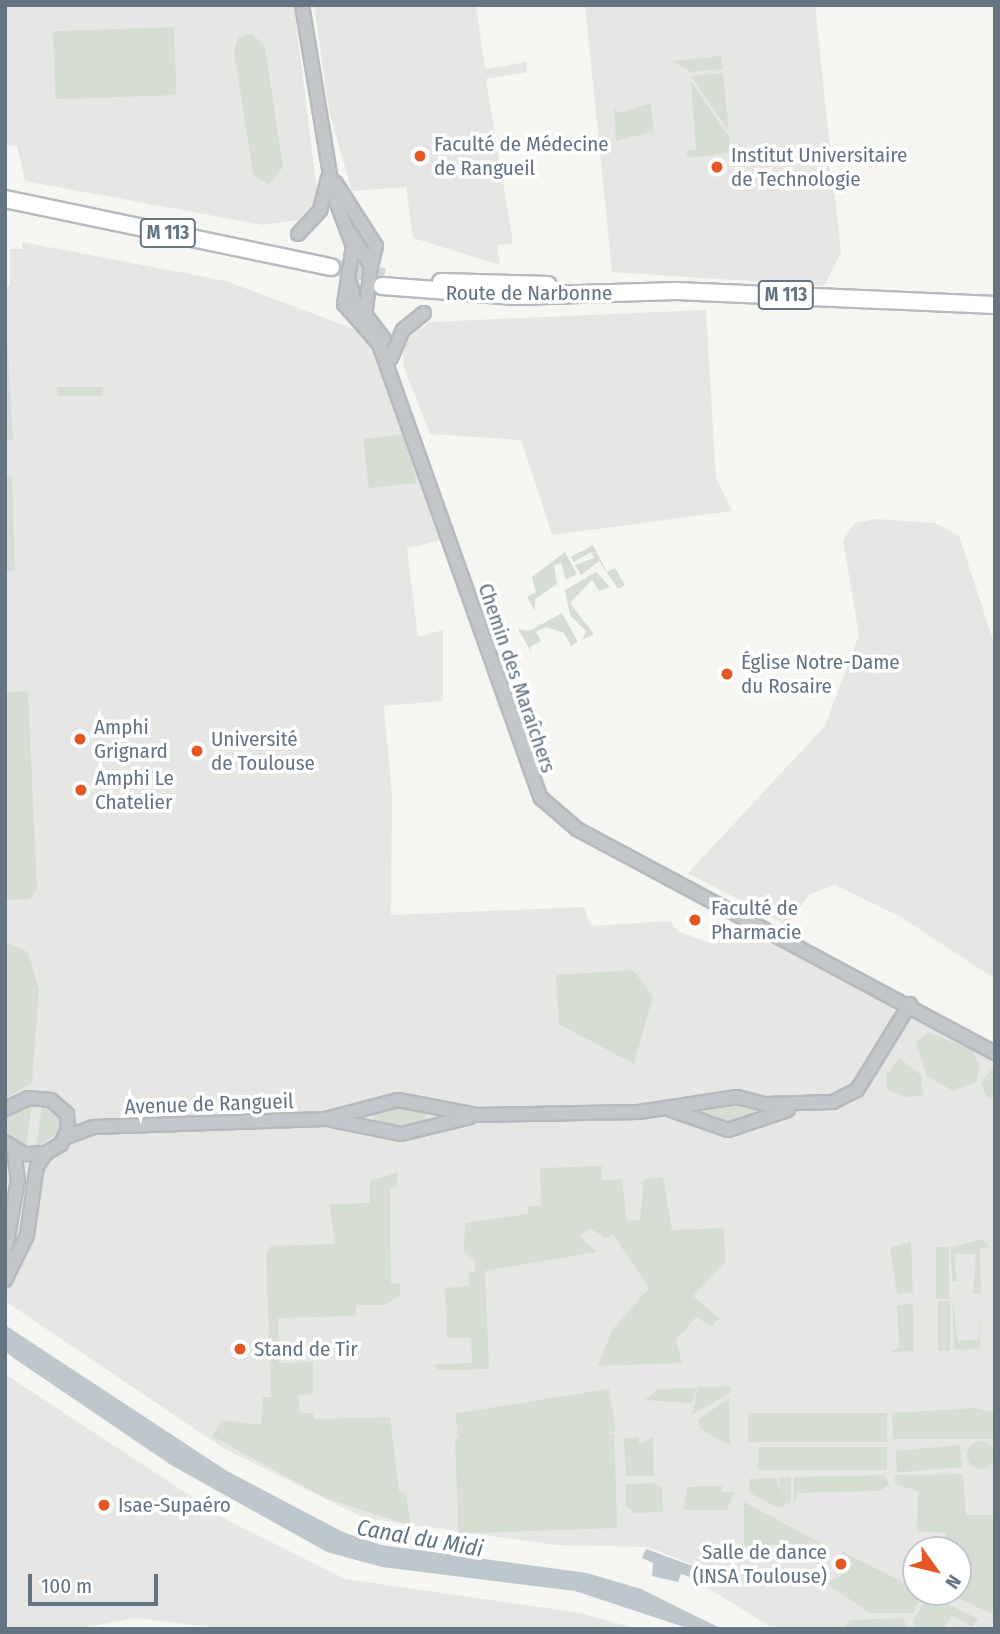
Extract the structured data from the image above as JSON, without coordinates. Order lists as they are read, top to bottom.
{
  "streets": {
    "main road": ["M 113", "Route de Narbonne"],
    "street": ["Chemin des Maraîchers", "Avenue de Rangueil"]
  },
  "crossings": [
    ["Chemin des Maraîchers", "Avenue de Rangueil"]
  ],
  "water": ["Canal du Midi"],
  "places": [
    "Faculté de Médecine de Rangueil",
    "Institut Universitaire de Technologie",
    "Église Notre-Dame du Rosaire",
    "Amphi Grignard",
    "Université de Toulouse",
    "Amphi Le Chatelier",
    "Faculté de Pharmacie",
    "Stand de Tir",
    "Isae-Supaéro",
    "Salle de dance (INSA Toulouse)"
  ],
  "scale_bar": "100 m",
  "north": "bottom right"
}
